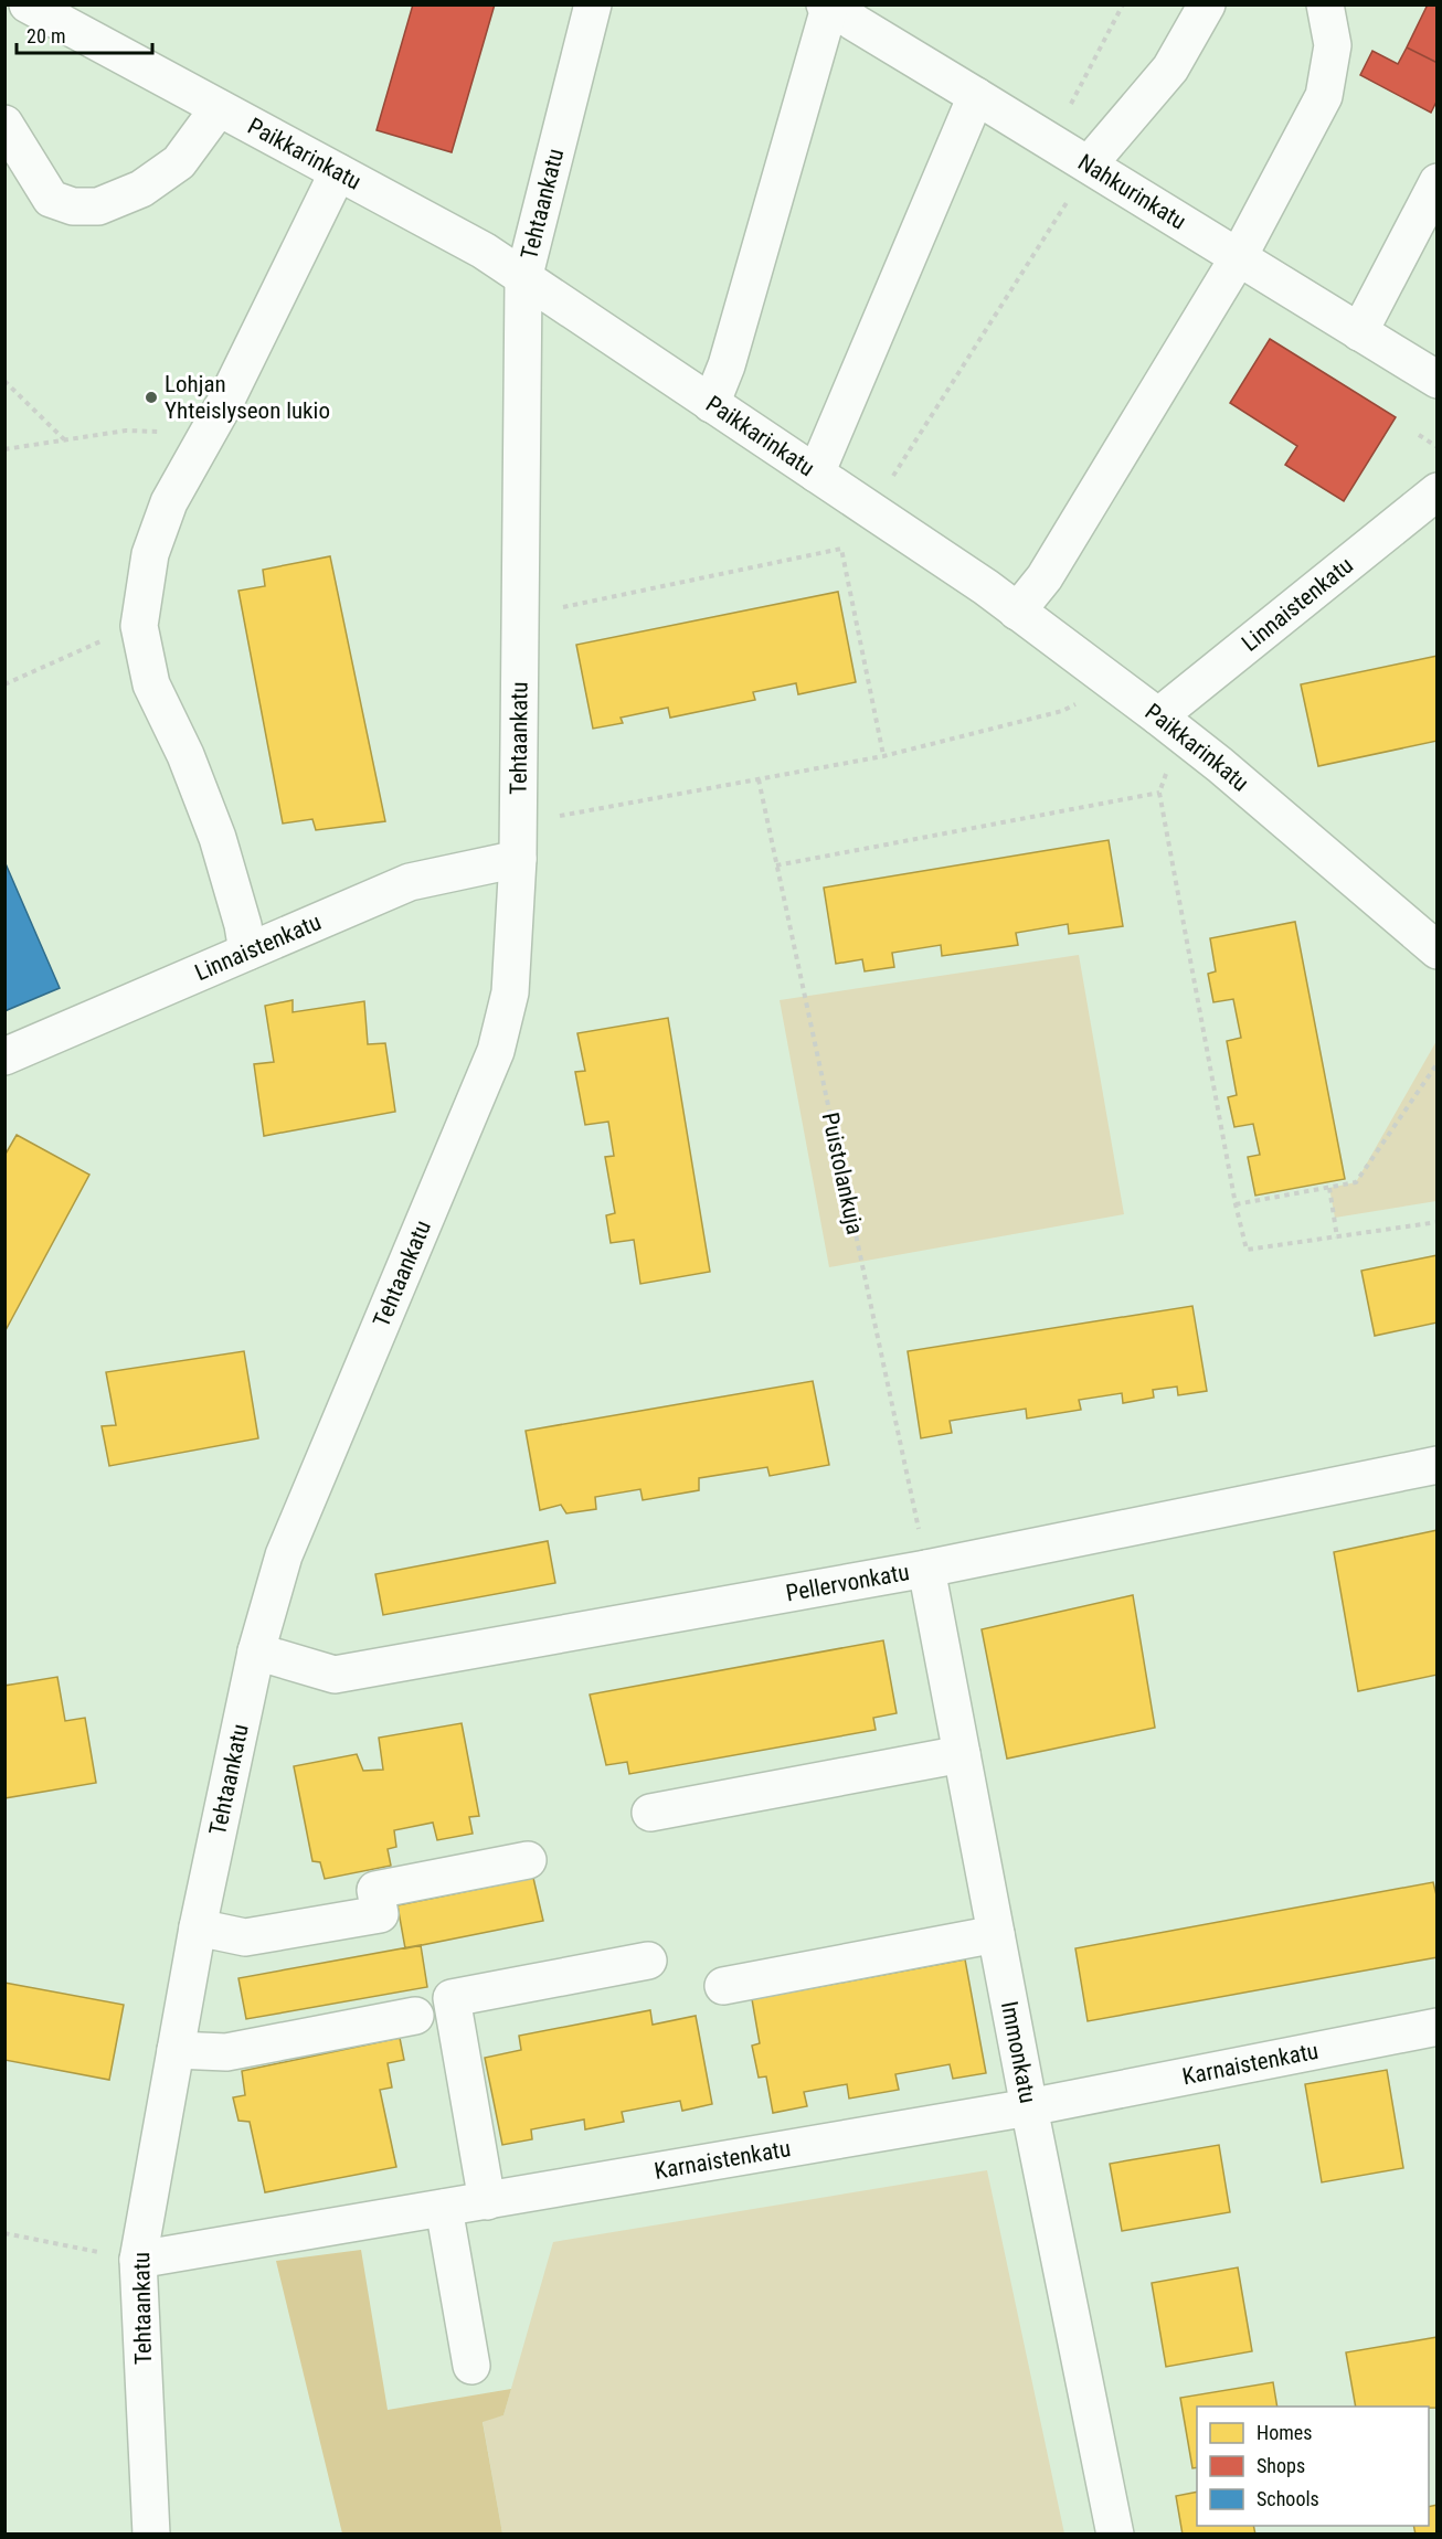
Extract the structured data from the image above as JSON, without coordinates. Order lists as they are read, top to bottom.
{
  "streets": {
    "street": [
      "Paikkarinkatu",
      "Nahkurinkatu",
      "Tehtaankatu",
      "Linnaistenkatu",
      "Pellervonkatu",
      "Immonkatu",
      "Karnaistenkatu"
    ],
    "path": ["Puistolankuja"]
  },
  "crossings": [
    ["Paikkarinkatu", "Tehtaankatu"],
    ["Paikkarinkatu", "Linnaistenkatu"],
    ["Tehtaankatu", "Linnaistenkatu"],
    ["Tehtaankatu", "Pellervonkatu"],
    ["Tehtaankatu", "Karnaistenkatu"],
    ["Puistolankuja", "Pellervonkatu"],
    ["Puistolankuja", "Immonkatu"],
    ["Pellervonkatu", "Immonkatu"],
    ["Immonkatu", "Karnaistenkatu"]
  ],
  "places": ["Lohjan Yhteislyseon lukio"],
  "legend": ["Homes", "Shops", "Schools"],
  "scale_bar": "20 m"
}
